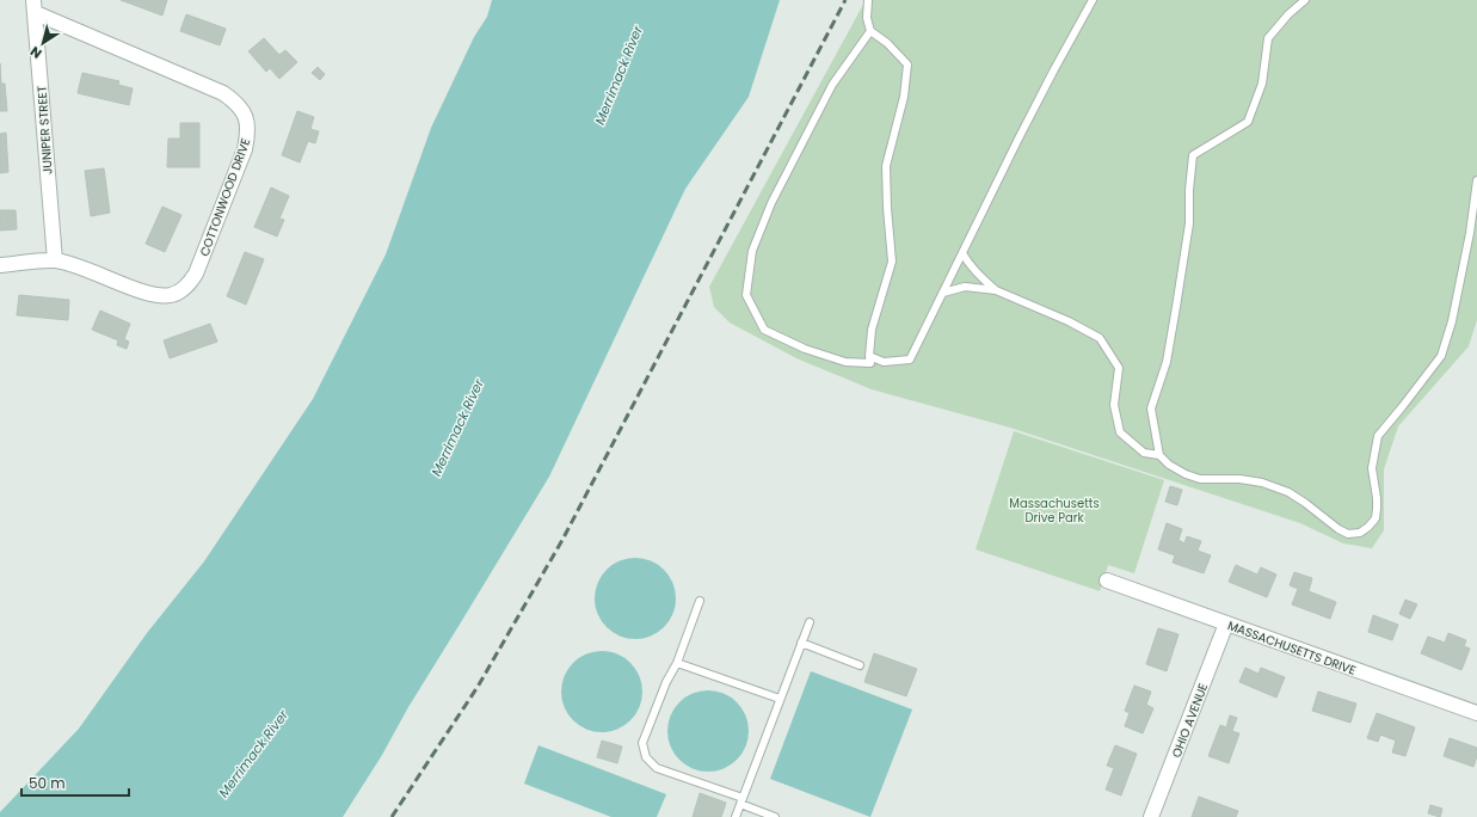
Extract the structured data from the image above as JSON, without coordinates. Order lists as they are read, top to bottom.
{
  "streets": {
    "street": [
      "JUNIPER STREET",
      "COTTONWOOD DRIVE",
      "MASSACHUSETTS DRIVE",
      "OHIO AVENUE"
    ]
  },
  "crossings": [
    ["JUNIPER STREET", "COTTONWOOD DRIVE"],
    ["MASSACHUSETTS DRIVE", "OHIO AVENUE"]
  ],
  "water": ["Merrimack River"],
  "parks": ["Massachusetts Drive Park"],
  "scale_bar": "50 m",
  "north": "bottom left"
}
